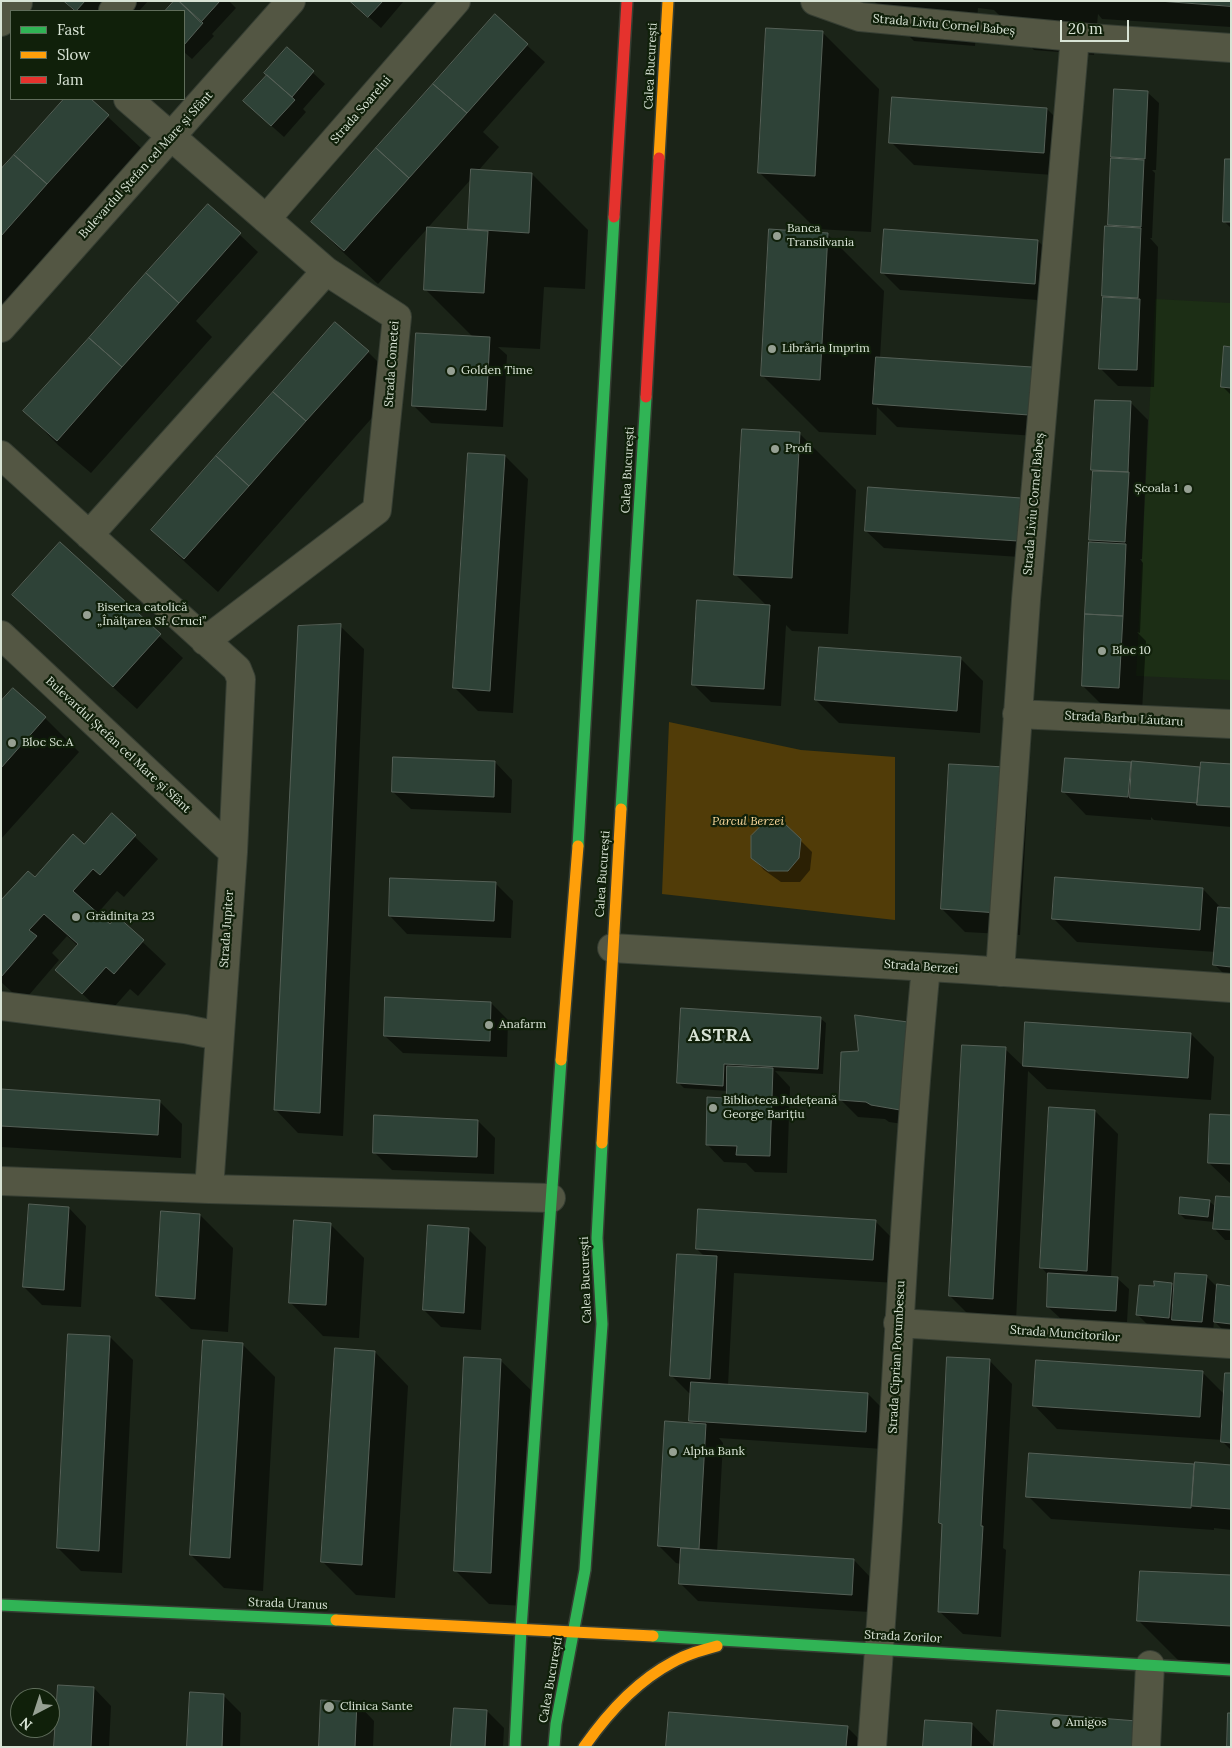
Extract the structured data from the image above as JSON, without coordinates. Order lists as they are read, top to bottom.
{
  "streets": {
    "main road": ["Calea București", "Strada Uranus", "Strada Zorilor"],
    "street": [
      "Strada Liviu Cornel Babeș",
      "Strada Soarelui",
      "Bulevardul Ștefan cel Mare și Sfânt",
      "Strada Cometei",
      "Strada Barbu Lăutaru",
      "Strada Jupiter",
      "Strada Berzei",
      "Strada Muncitorilor",
      "Strada Ciprian Porumbescu"
    ]
  },
  "crossings": [
    ["Strada Liviu Cornel Babeș", "Strada Barbu Lăutaru"],
    ["Strada Liviu Cornel Babeș", "Strada Berzei"],
    ["Calea București", "Strada Berzei"],
    ["Calea București", "Strada Uranus"],
    ["Calea București", "Strada Zorilor"],
    ["Strada Soarelui", "Strada Cometei"],
    ["Bulevardul Ștefan cel Mare și Sfânt", "Strada Cometei"],
    ["Bulevardul Ștefan cel Mare și Sfânt", "Strada Jupiter"],
    ["Strada Cometei", "Strada Jupiter"],
    ["Strada Berzei", "Strada Ciprian Porumbescu"],
    ["Strada Muncitorilor", "Strada Ciprian Porumbescu"],
    ["Strada Ciprian Porumbescu", "Strada Zorilor"],
    ["Strada Uranus", "Strada Zorilor"]
  ],
  "districts": ["ASTRA"],
  "parks": ["Parcul Berzei"],
  "places": [
    "Banca Transilvania",
    "Librăria Imprim",
    "Golden Time",
    "Profi",
    "Școala 1",
    "Biserica catolică „Înălțarea Sf. Cruci”",
    "Bloc 10",
    "Bloc Sc.A",
    "Grădinița 23",
    "Anafarm",
    "Biblioteca Județeană George Barițiu",
    "Alpha Bank",
    "Clinica Sante",
    "Amigos"
  ],
  "legend": ["Fast", "Slow", "Jam"],
  "scale_bar": "20 m",
  "north": "bottom left"
}
